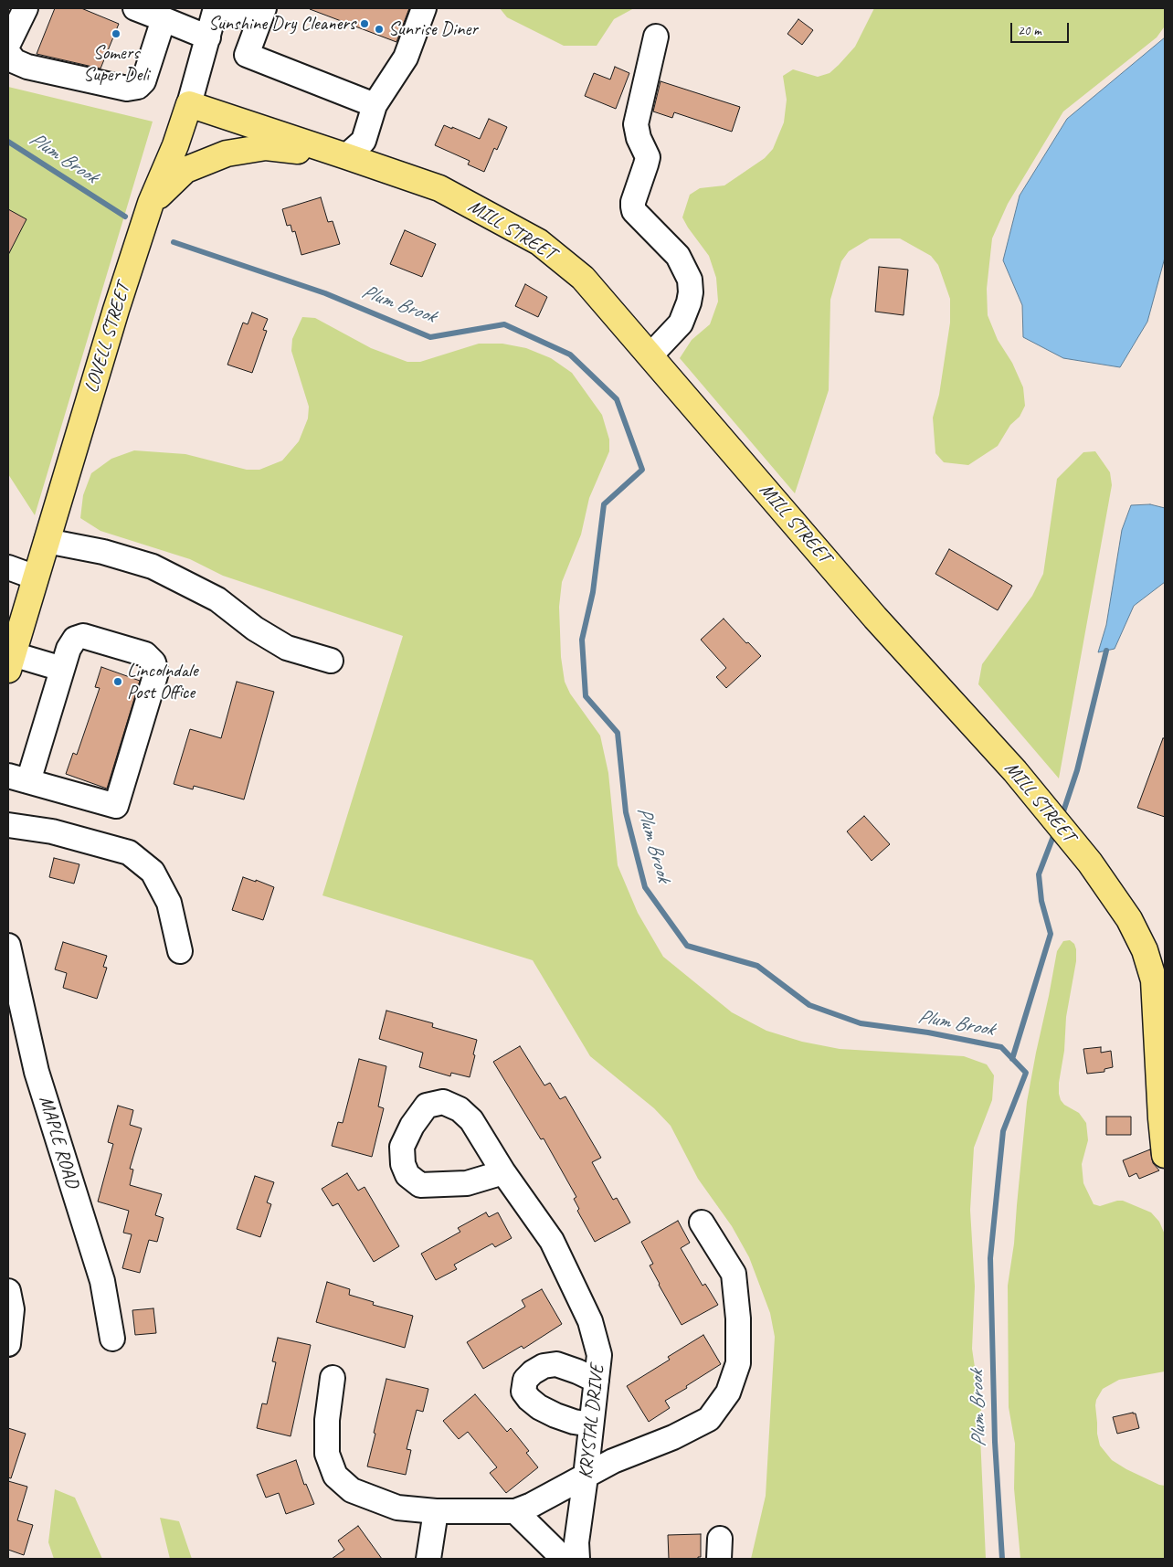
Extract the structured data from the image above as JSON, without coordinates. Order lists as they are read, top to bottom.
{
  "streets": {
    "main road": ["MILL STREET", "LOVELL STREET"],
    "street": ["MAPLE ROAD", "KRYSTAL DRIVE"]
  },
  "crossings": [
    ["MILL STREET", "LOVELL STREET"]
  ],
  "water": ["Plum Brook"],
  "places": [
    "Sunshine Dry Cleaners",
    "Sunrise Diner",
    "Somers Super Deli",
    "Lincolndale Post Office"
  ],
  "scale_bar": "20 m"
}
